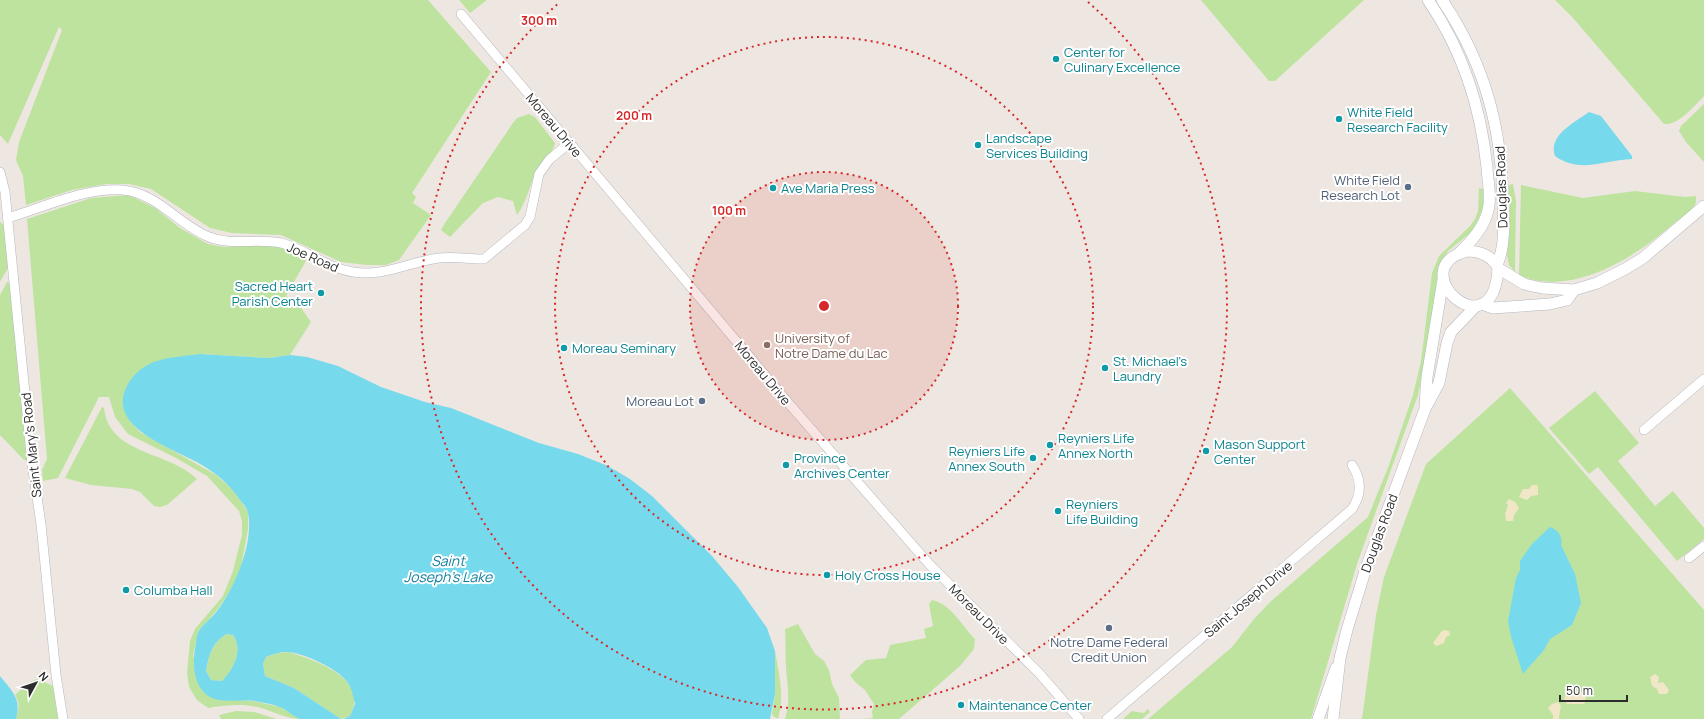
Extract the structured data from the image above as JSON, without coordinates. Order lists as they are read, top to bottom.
{
  "streets": {
    "street": [
      "Moreau Drive",
      "Douglas Road",
      "Joe Road",
      "Saint Mary's Road",
      "Saint Joseph Drive"
    ]
  },
  "crossings": [
    ["Moreau Drive", "Joe Road"],
    ["Joe Road", "Saint Mary's Road"]
  ],
  "water": ["Saint Joseph's Lake"],
  "places": [
    "Center for Culinary Excellence",
    "White Field Research Facility",
    "Landscape Services Building",
    "White Field Research Lot",
    "Ave Maria Press",
    "Sacred Heart Parish Center",
    "University of Notre Dame du Lac",
    "Moreau Seminary",
    "St. Michael's Laundry",
    "Moreau Lot",
    "Reyniers Life Annex North",
    "Mason Support Center",
    "Reyniers Life Annex South",
    "Province Archives Center",
    "Reyniers Life Building",
    "Holy Cross House",
    "Columba Hall",
    "Notre Dame Federal Credit Union",
    "Maintenance Center"
  ],
  "scale_bar": "50 m",
  "north": "top right",
  "rings": ["300 m", "200 m", "100 m"]
}
